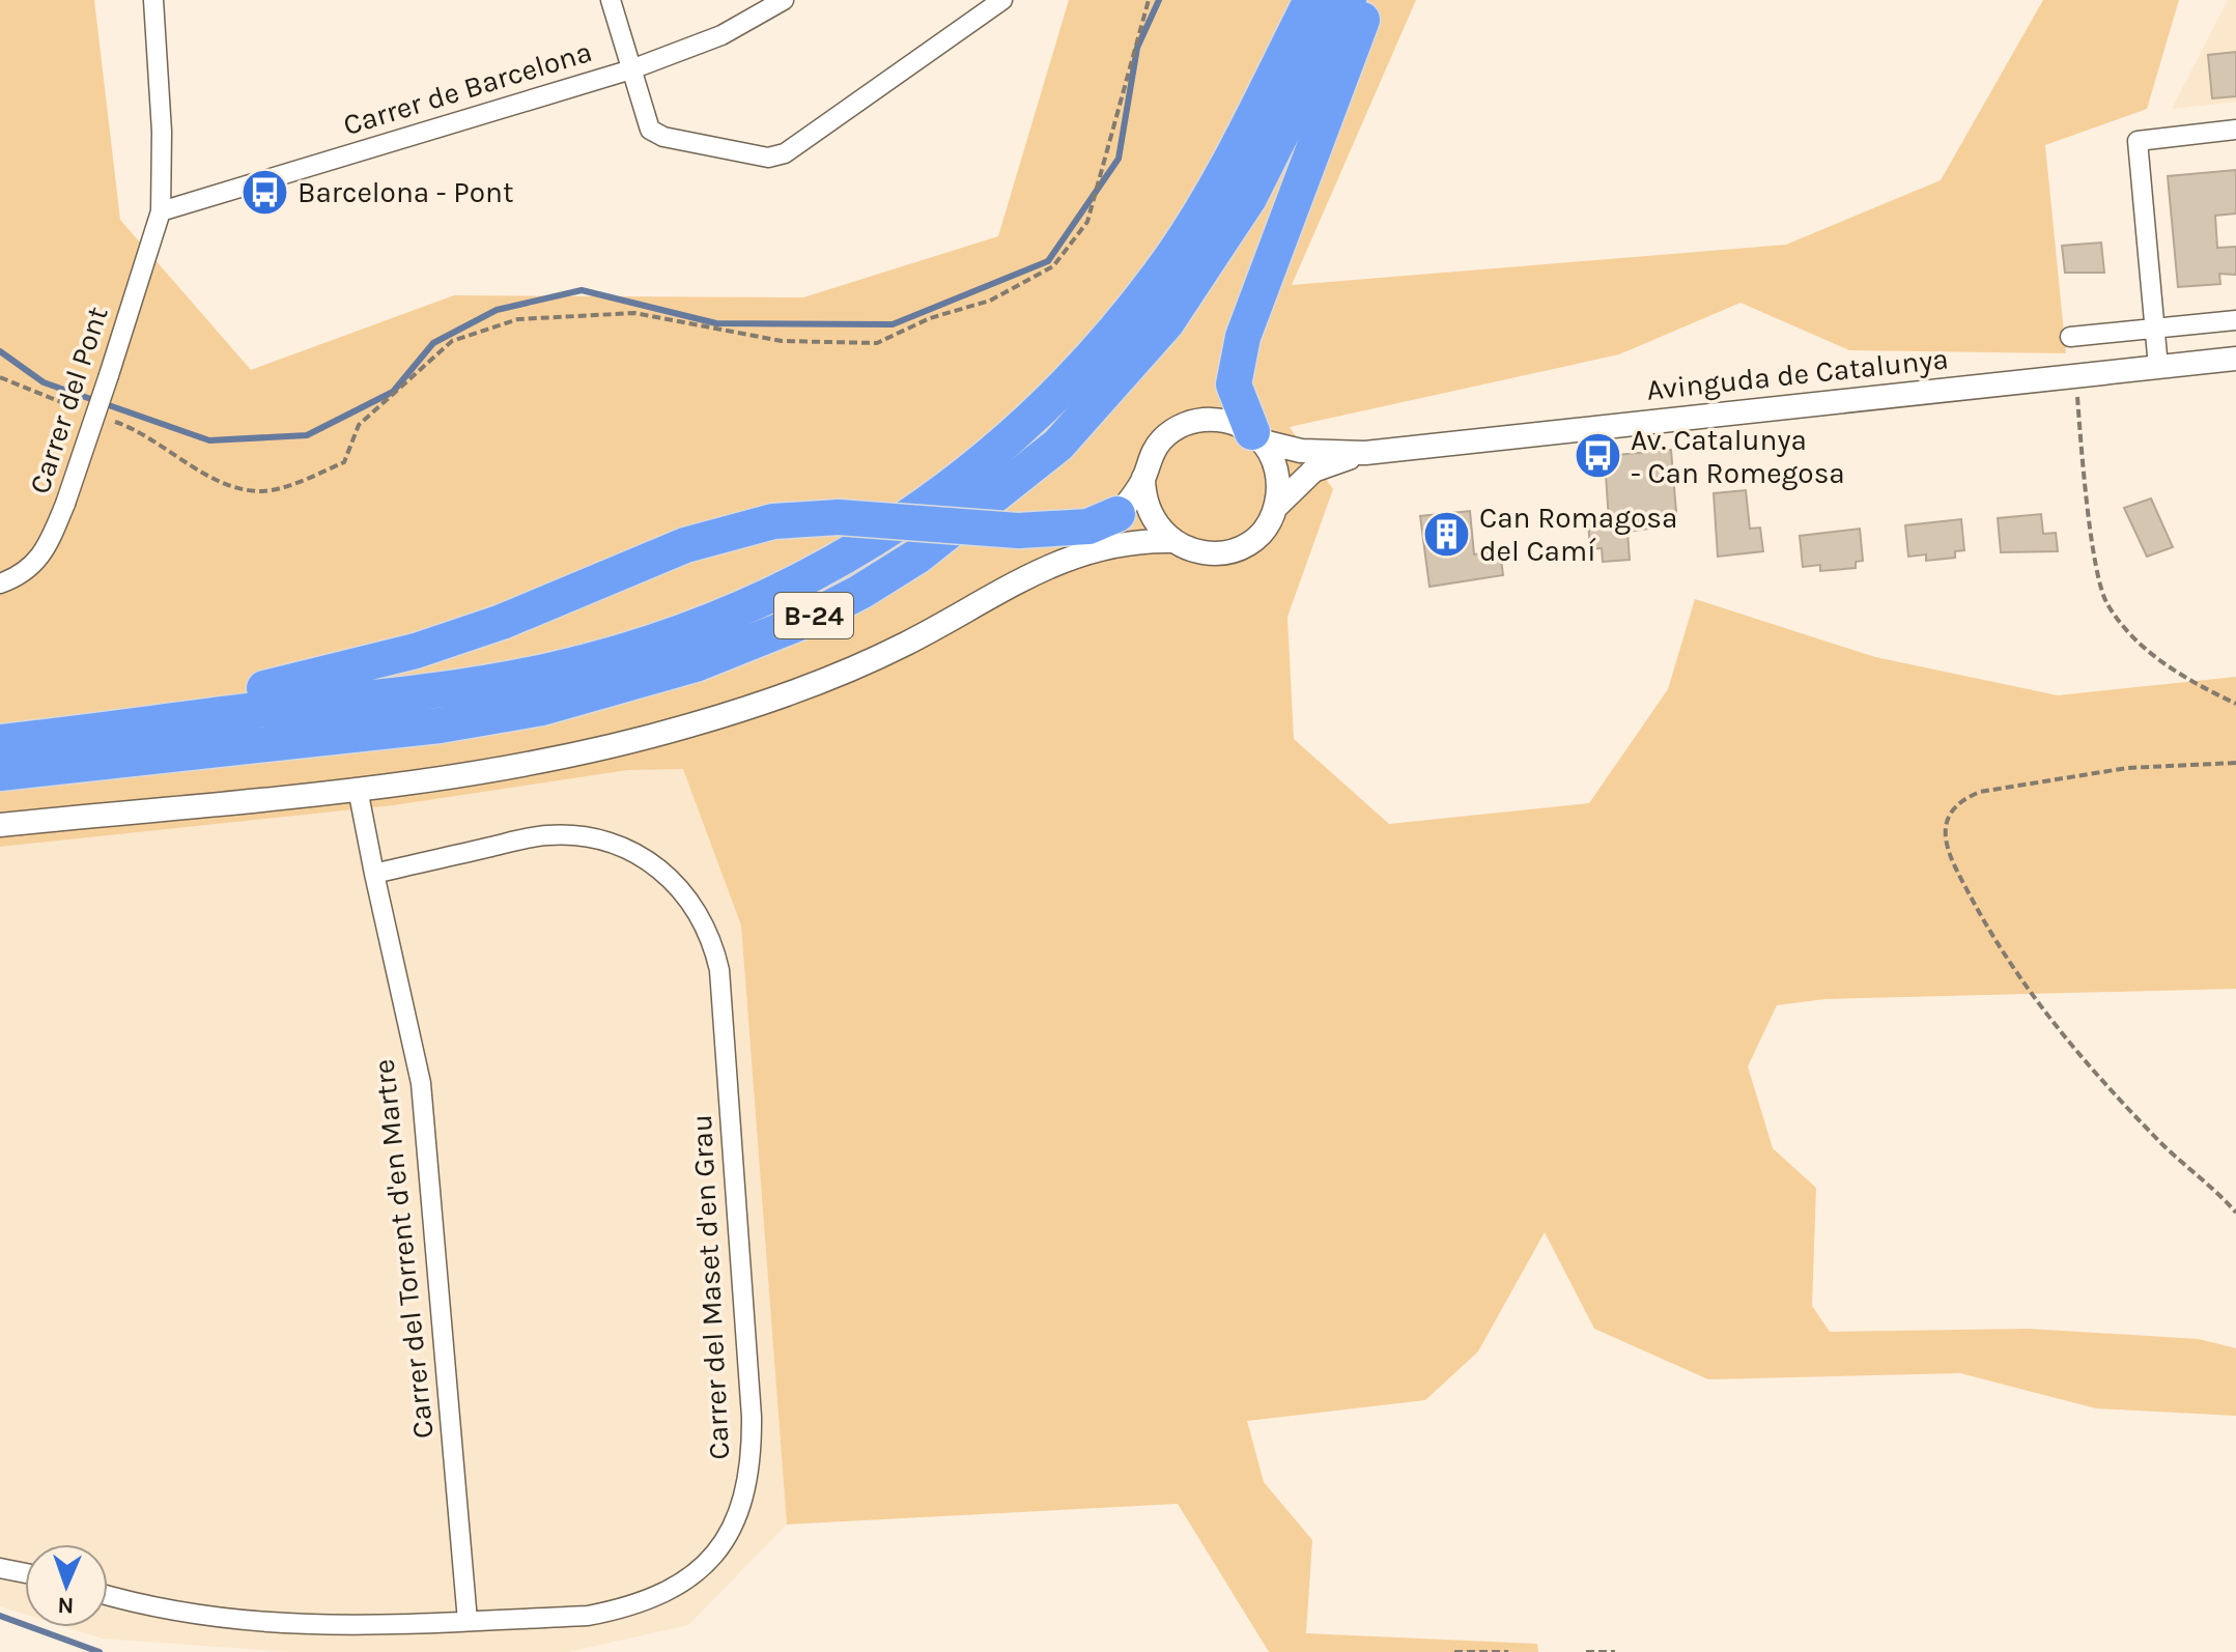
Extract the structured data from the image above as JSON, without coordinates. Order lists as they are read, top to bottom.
{
  "streets": {
    "highway": ["B-24"],
    "street": [
      "Carrer de Barcelona",
      "Avinguda de Catalunya",
      "Carrer del Pont",
      "Carrer del Torrent d'en Martre",
      "Carrer del Maset d'en Grau"
    ]
  },
  "crossings": [
    ["Carrer de Barcelona", "Carrer del Pont"],
    ["Carrer del Torrent d'en Martre", "Carrer del Maset d'en Grau"]
  ],
  "places": {
    "bus stop": ["Barcelona - Pont", "Av. Catalunya - Can Romegosa"],
    "building": ["Can Romagosa del Camí"]
  },
  "north": "bottom"
}
